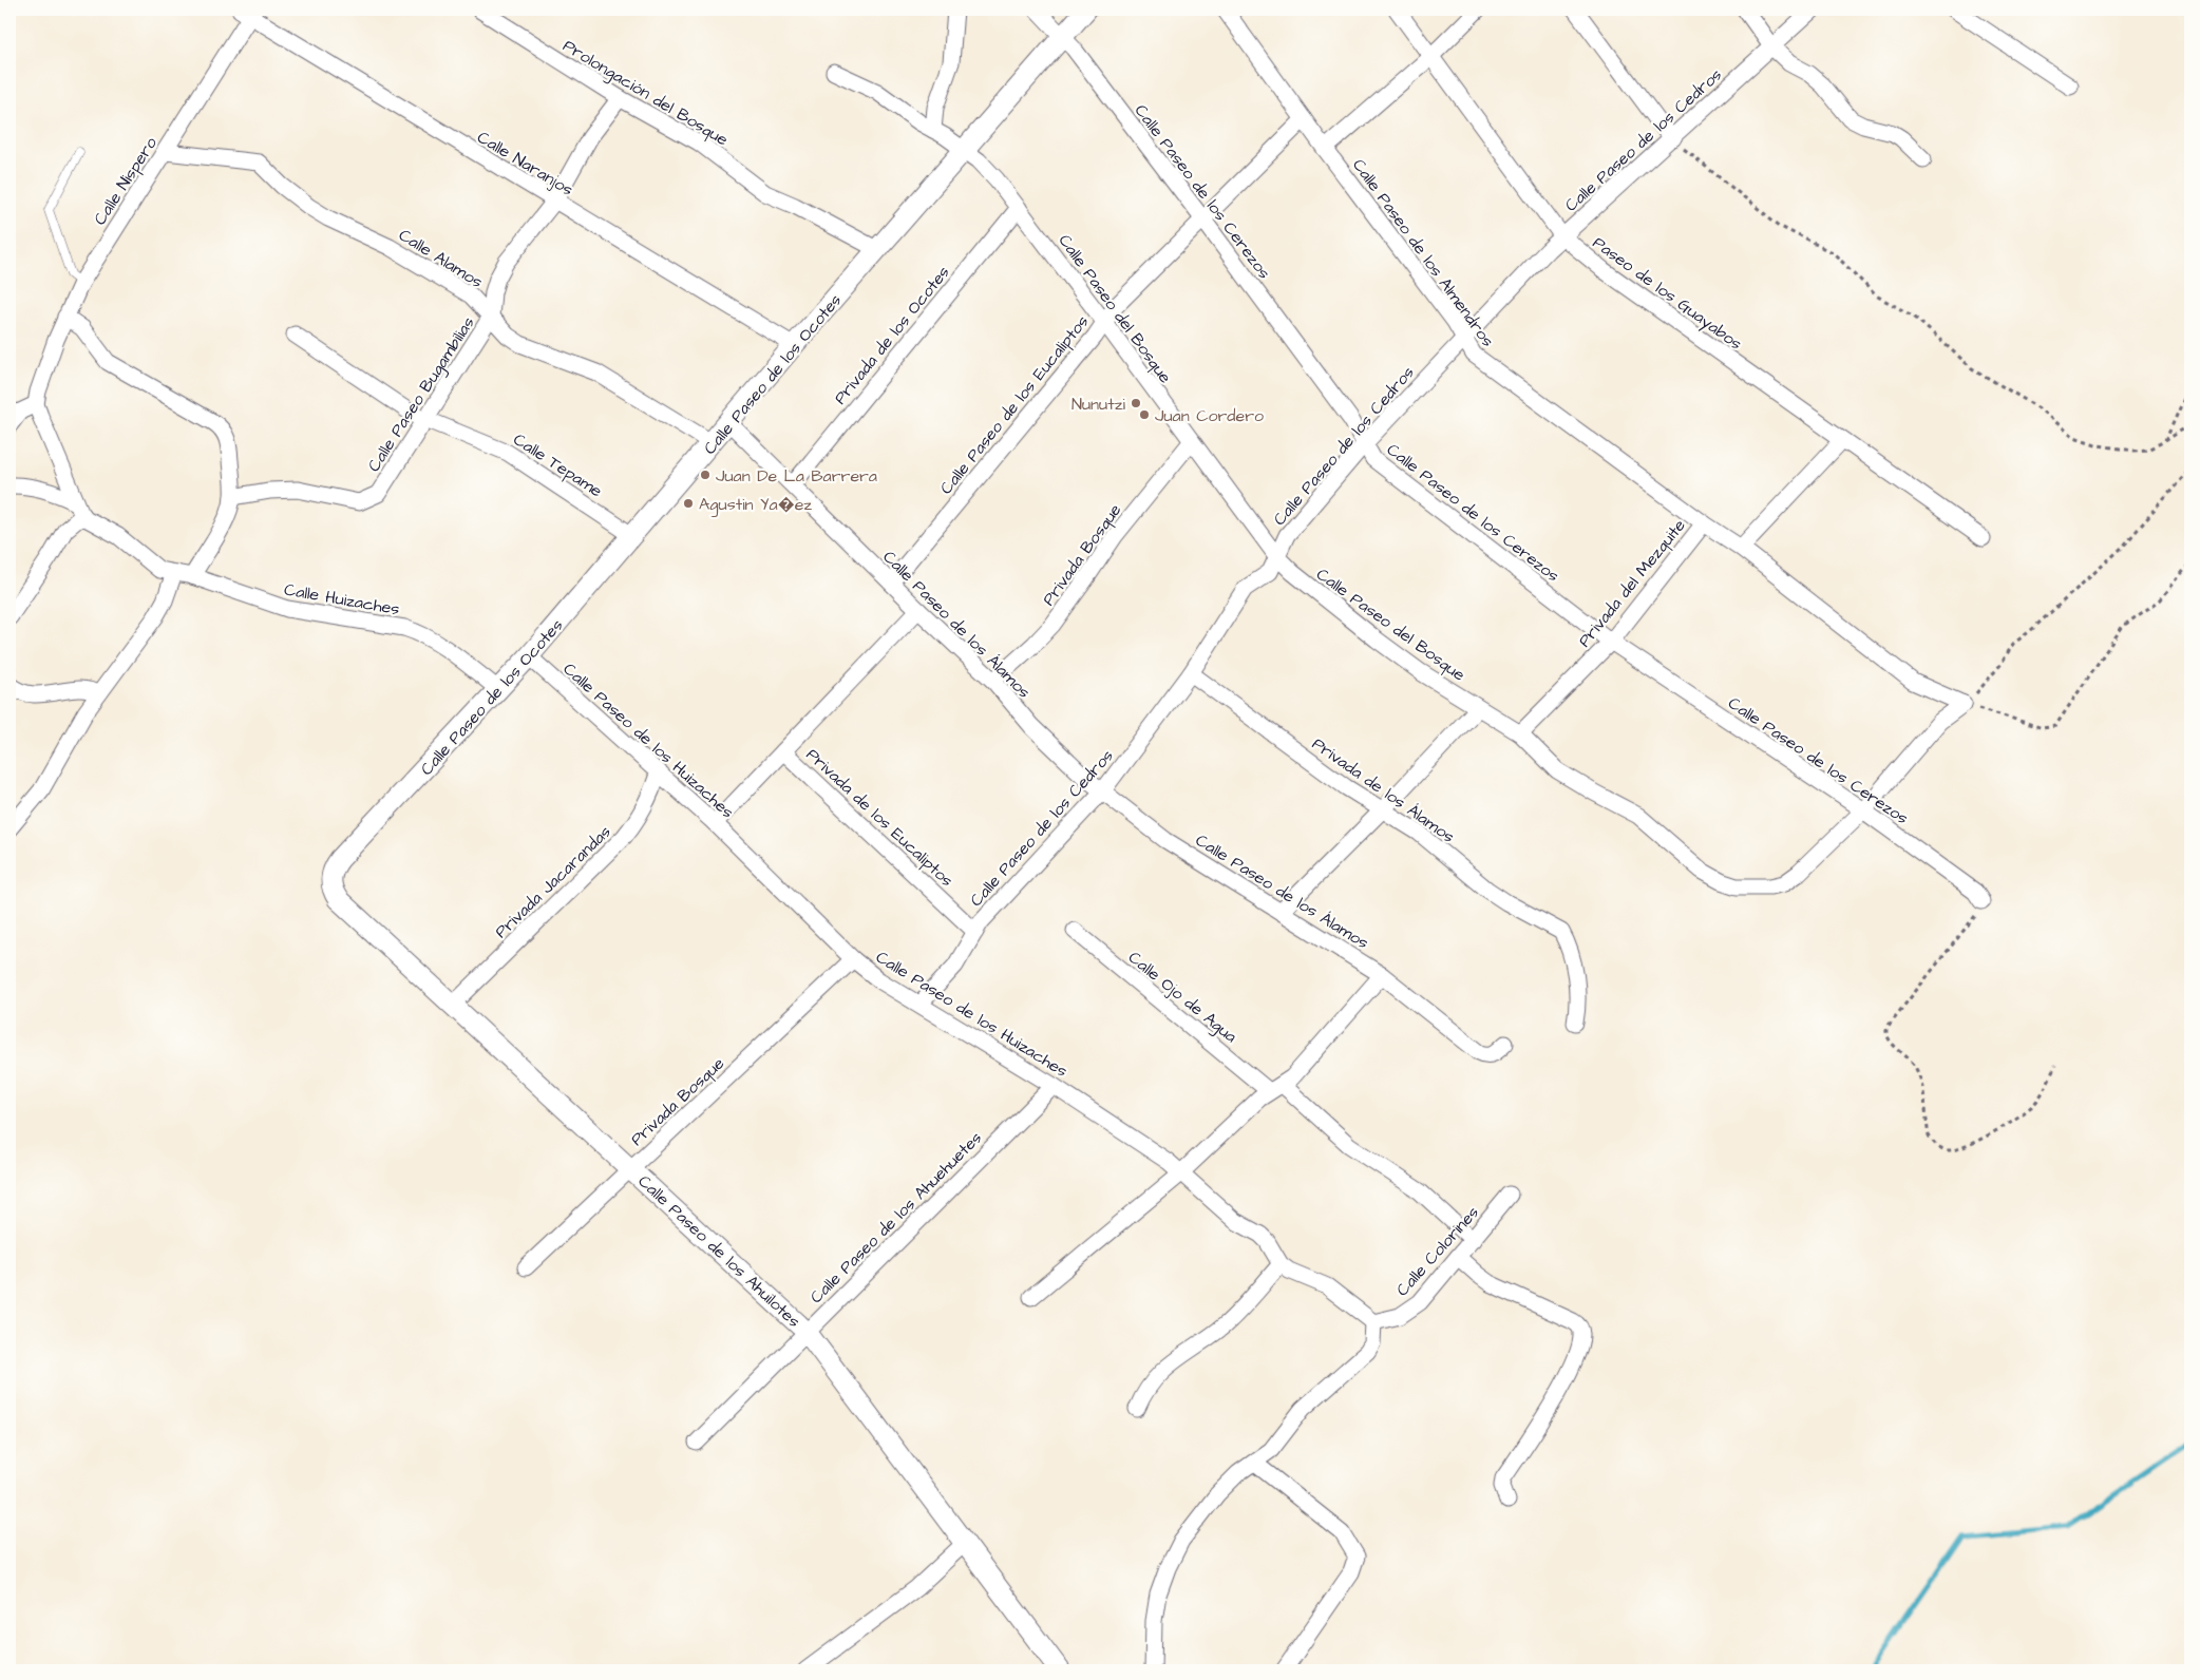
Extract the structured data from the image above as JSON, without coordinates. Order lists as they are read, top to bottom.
{
  "streets": {
    "street": [
      "Prolongación del Bosque",
      "Calle Paseo de los Cedros",
      "Calle Naranjos",
      "Calle Nispero",
      "Calle Paseo de los Cerezos",
      "Calle Paseo de los Almendros",
      "Calle Alamos",
      "Paseo de los Guayabos",
      "Calle Paseo del Bosque",
      "Privada de los Ocotes",
      "Calle Paseo de los Ocotes",
      "Calle Paseo Bugambilias",
      "Calle Paseo de los Eucaliptos",
      "Calle Tepame",
      "Privada Bosque",
      "Privada del Mezquite",
      "Calle Huizaches",
      "Calle Paseo de los Álamos",
      "Calle Paseo de los Huizaches",
      "Privada de los Álamos",
      "Privada de los Eucaliptos",
      "Privada Jacarandas",
      "Calle Ojo de Agua",
      "Calle Paseo de los Ahuehuetes",
      "Calle Paseo de los Ahuilotes",
      "Calle Colorines"
    ]
  },
  "crossings": [
    ["Prolongación del Bosque", "Calle Paseo de los Ocotes"],
    ["Prolongación del Bosque", "Calle Paseo Bugambilias"],
    ["Calle Paseo de los Cedros", "Calle Paseo de los Cerezos"],
    ["Calle Paseo de los Cedros", "Calle Paseo de los Almendros"],
    ["Calle Paseo de los Cedros", "Paseo de los Guayabos"],
    ["Calle Paseo de los Cedros", "Calle Paseo del Bosque"],
    ["Calle Paseo de los Cedros", "Calle Paseo de los Álamos"],
    ["Calle Paseo de los Cedros", "Calle Paseo de los Huizaches"],
    ["Calle Paseo de los Cedros", "Privada de los Álamos"],
    ["Calle Paseo de los Cedros", "Privada de los Eucaliptos"],
    ["Calle Naranjos", "Calle Nispero"],
    ["Calle Naranjos", "Calle Paseo de los Ocotes"],
    ["Calle Naranjos", "Calle Paseo Bugambilias"],
    ["Calle Nispero", "Calle Alamos"],
    ["Calle Paseo de los Cerezos", "Calle Paseo del Bosque"],
    ["Calle Paseo de los Cerezos", "Calle Paseo de los Ocotes"],
    ["Calle Paseo de los Cerezos", "Calle Paseo de los Eucaliptos"],
    ["Calle Paseo de los Cerezos", "Privada del Mezquite"],
    ["Calle Paseo de los Almendros", "Calle Paseo del Bosque"],
    ["Calle Paseo de los Almendros", "Calle Paseo de los Eucaliptos"],
    ["Calle Paseo de los Almendros", "Privada del Mezquite"],
    ["Calle Alamos", "Calle Paseo de los Ocotes"],
    ["Calle Alamos", "Calle Paseo Bugambilias"],
    ["Calle Paseo del Bosque", "Privada de los Ocotes"],
    ["Calle Paseo del Bosque", "Calle Paseo de los Ocotes"],
    ["Calle Paseo del Bosque", "Calle Paseo de los Eucaliptos"],
    ["Calle Paseo del Bosque", "Privada Bosque"],
    ["Calle Paseo del Bosque", "Privada del Mezquite"],
    ["Privada de los Ocotes", "Calle Paseo de los Álamos"],
    ["Calle Paseo de los Ocotes", "Calle Tepame"],
    ["Calle Paseo de los Ocotes", "Calle Huizaches"],
    ["Calle Paseo de los Ocotes", "Calle Paseo de los Álamos"],
    ["Calle Paseo de los Ocotes", "Calle Paseo de los Huizaches"],
    ["Calle Paseo de los Ocotes", "Calle Paseo de los Ahuilotes"],
    ["Calle Paseo Bugambilias", "Calle Tepame"],
    ["Calle Paseo de los Eucaliptos", "Calle Paseo de los Álamos"],
    ["Privada Bosque", "Calle Paseo de los Álamos"],
    ["Privada Bosque", "Calle Paseo de los Huizaches"],
    ["Privada Bosque", "Calle Paseo de los Ahuilotes"],
    ["Calle Paseo de los Huizaches", "Privada Jacarandas"],
    ["Calle Paseo de los Huizaches", "Calle Paseo de los Ahuehuetes"],
    ["Privada Jacarandas", "Calle Paseo de los Ahuilotes"],
    ["Calle Ojo de Agua", "Calle Colorines"],
    ["Calle Paseo de los Ahuehuetes", "Calle Paseo de los Ahuilotes"]
  ],
  "places": [
    "Nunutzi",
    "Juan Cordero",
    "Juan De La Barrera",
    "Agustin Ya�ez"
  ]
}
